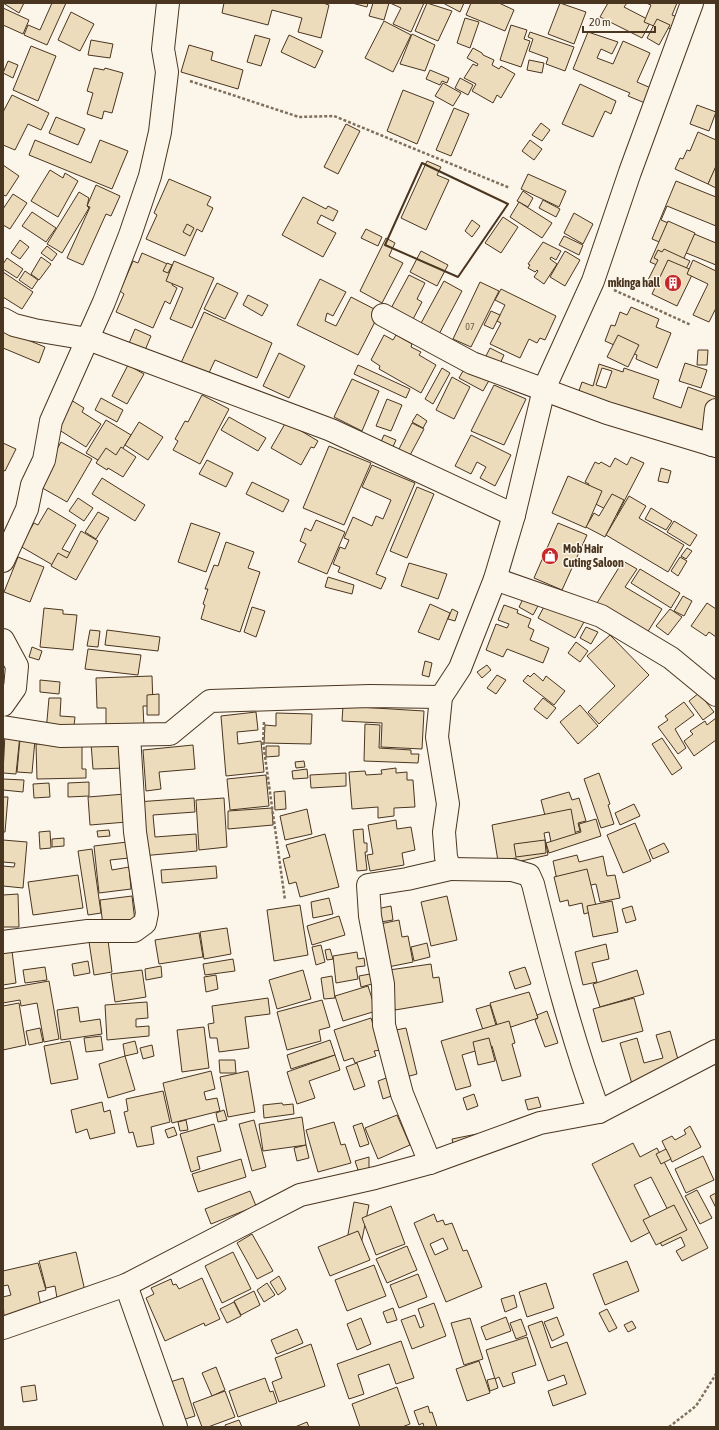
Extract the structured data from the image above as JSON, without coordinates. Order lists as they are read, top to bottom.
{
  "places": {
    "building": ["mkinga hall"],
    "shop": ["Mob Hair Cuting Saloon"]
  },
  "house_numbers": ["07"],
  "scale_bar": "20 m"
}
